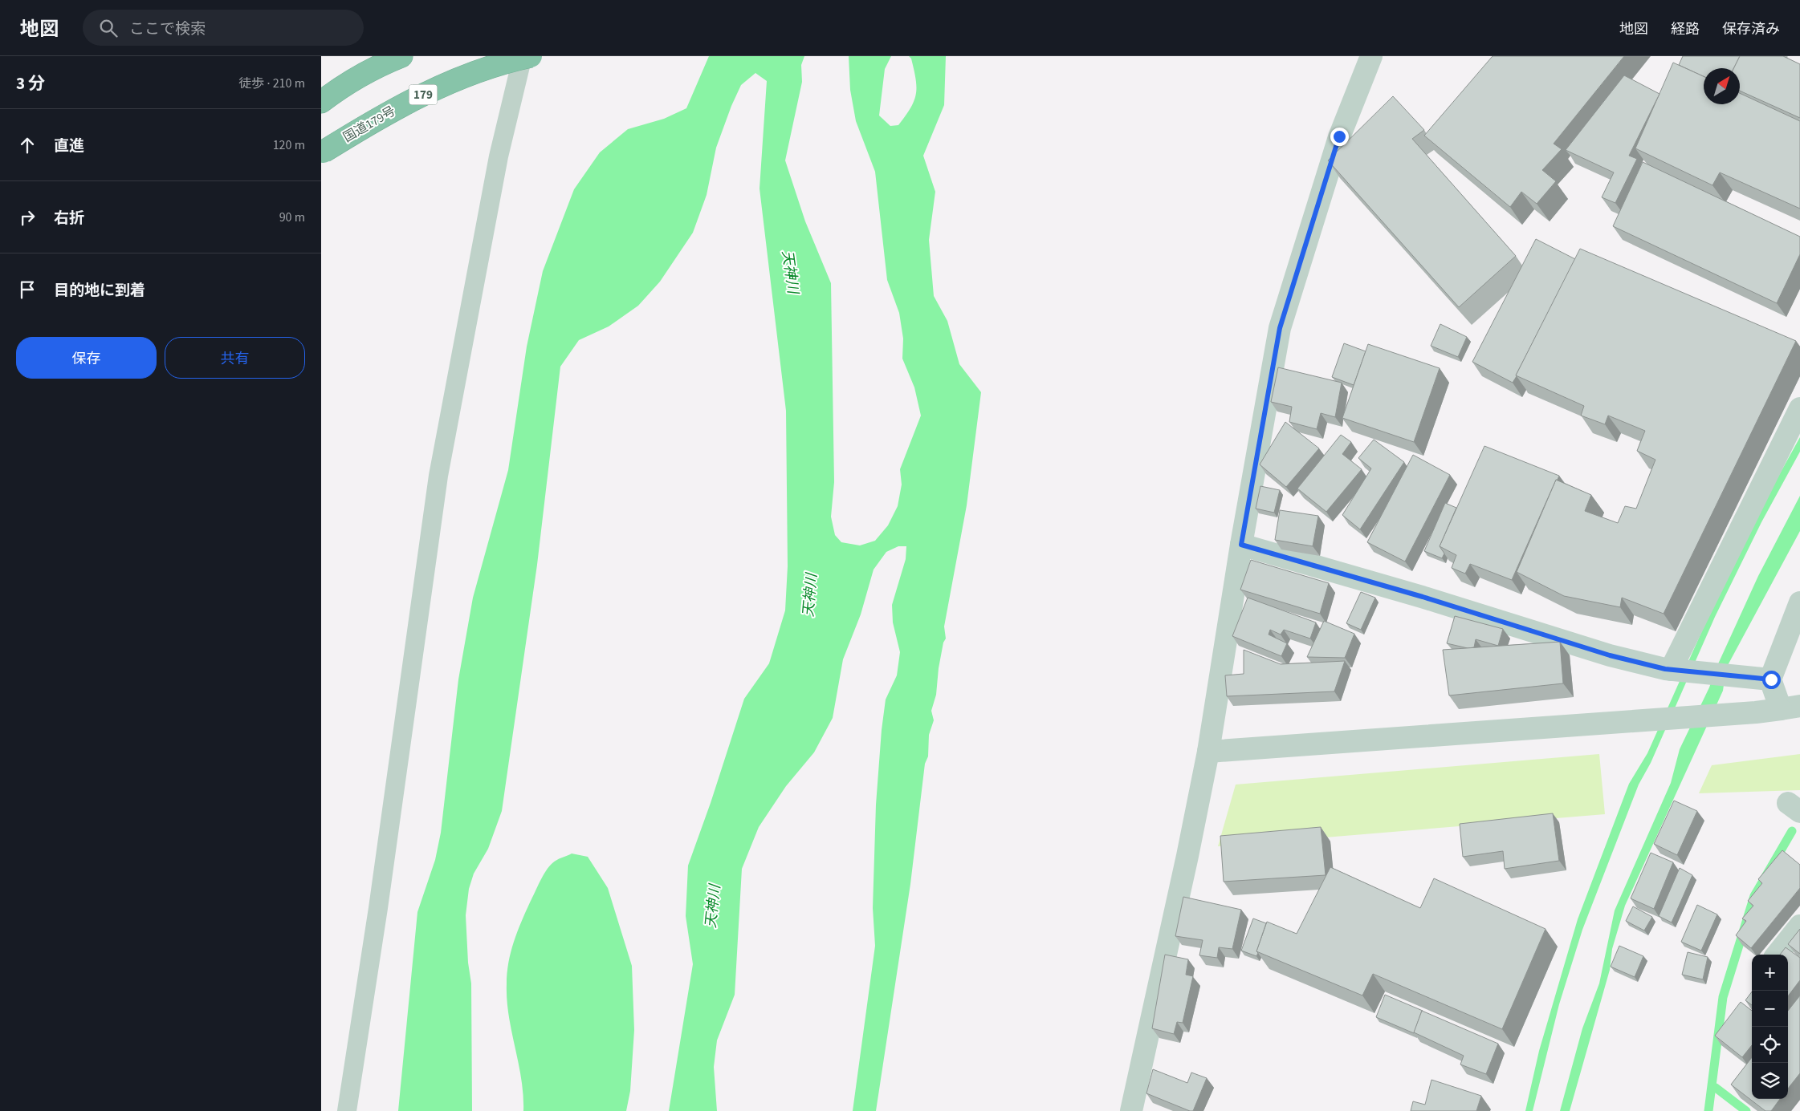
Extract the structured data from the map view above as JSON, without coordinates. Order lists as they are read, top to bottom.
{
  "streets": {
    "highway": ["179", "国道179号"]
  },
  "water": ["天神川"],
  "north": "top right",
  "page": {
    "header": "地図",
    "search": "ここで検索",
    "nav": ["地図", "経路", "保存済み"],
    "heading": ["3 分", "徒歩 · 210 m"],
    "list": [
      ["直進", "120 m"],
      ["右折", "90 m"],
      "目的地に到着"
    ],
    "buttons": ["保存", "共有"],
    "map_buttons": ["+", "−"]
  }
}
